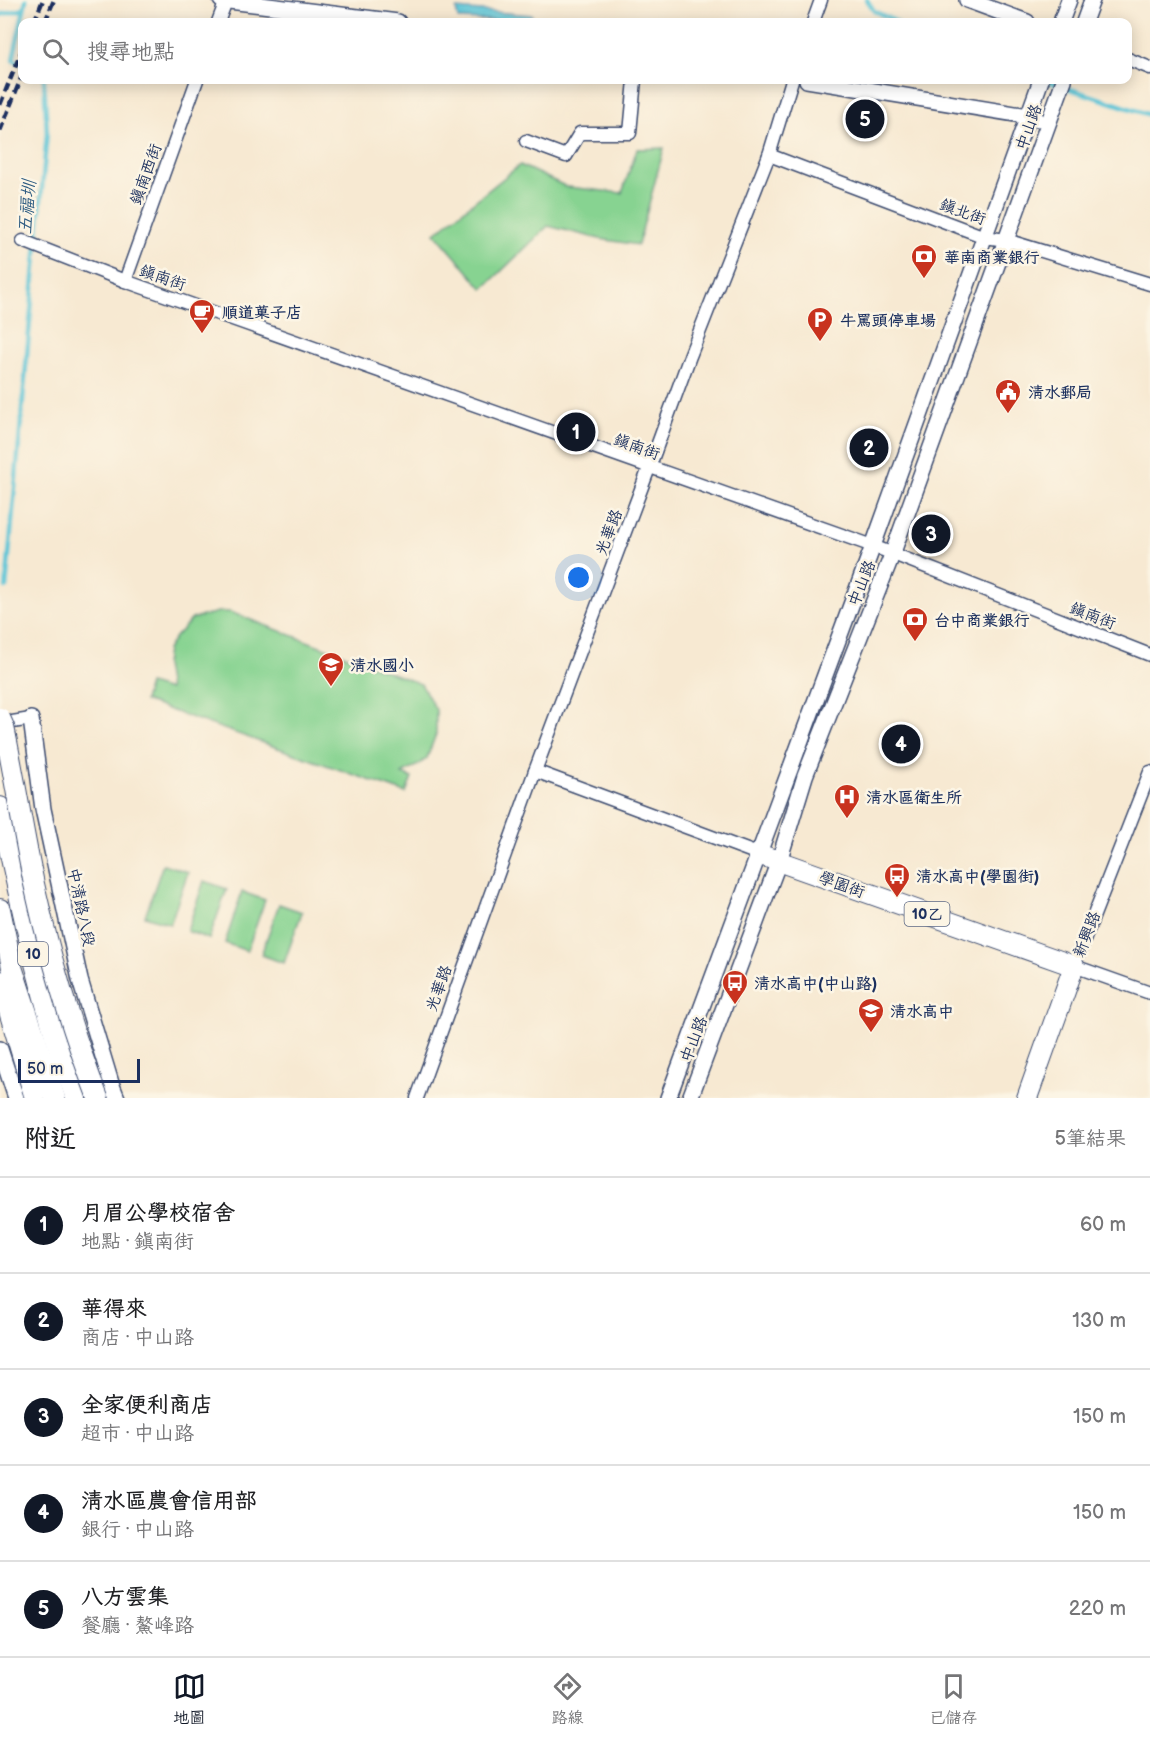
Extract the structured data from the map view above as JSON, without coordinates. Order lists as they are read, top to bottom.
{
  "streets": {
    "main road": [
      "學園街",
      "10乙",
      "新興路",
      "10"
    ],
    "street": [
      "中山路",
      "鎮南西街",
      "鎮北街",
      "鎮南街",
      "光華路",
      "中清路八段"
    ]
  },
  "crossings": [
    ["中山路", "鎮北街"],
    ["中山路", "鎮南街"],
    ["中山路", "學園街"],
    ["鎮南西街", "鎮南街"],
    ["鎮北街", "光華路"],
    ["鎮南街", "光華路"],
    ["光華路", "學園街"],
    ["學園街", "新興路"]
  ],
  "water": ["五福圳"],
  "places": {
    "bank": ["華南商業銀行", "台中商業銀行"],
    "cafe": ["順道菓子店"],
    "parking": ["牛罵頭停車場"],
    "public building": ["清水郵局"],
    "school or university": ["清水國小", "清水高中"],
    "hospital": ["清水區衛生所"],
    "bus stop": ["清水高中(學園街)", "清水高中(中山路)"]
  },
  "scale_bar": "50 m",
  "page": {
    "search": "搜尋地點",
    "pins": [
      "5",
      "1",
      "2",
      "3",
      "4"
    ],
    "scale": "50 m",
    "heading": ["附近", "5筆結果"],
    "list": [
      {
        "mark": "1",
        "name": "月眉公學校宿舍",
        "note": "地點 · 鎮南街",
        "value": "60 m"
      },
      {
        "mark": "2",
        "name": "華得來",
        "note": "商店 · 中山路",
        "value": "130 m"
      },
      {
        "mark": "3",
        "name": "全家便利商店",
        "note": "超市 · 中山路",
        "value": "150 m"
      },
      {
        "mark": "4",
        "name": "清水區農會信用部",
        "note": "銀行 · 中山路",
        "value": "150 m"
      },
      {
        "mark": "5",
        "name": "八方雲集",
        "note": "餐廳 · 鰲峰路",
        "value": "220 m"
      }
    ],
    "nav": ["地圖", "路線", "已儲存"]
  }
}
